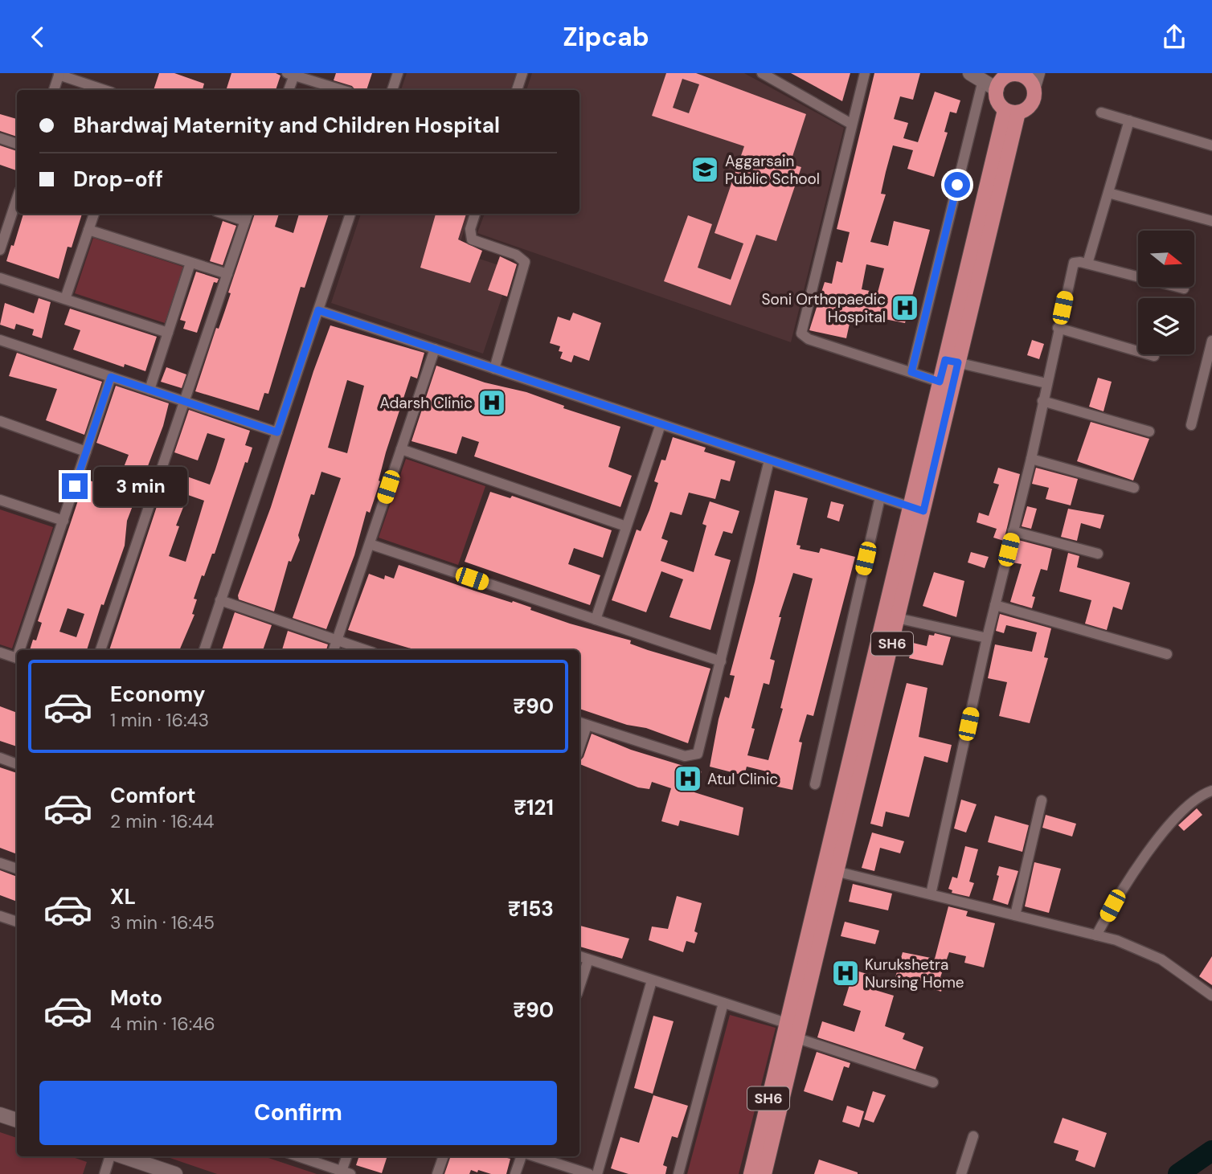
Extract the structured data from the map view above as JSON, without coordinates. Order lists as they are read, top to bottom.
{
  "streets": {
    "main road": ["SH6"]
  },
  "places": {
    "school or university": ["Aggarsain Public School"],
    "hospital": [
      "Soni Orthopaedic Hospital",
      "Adarsh Clinic",
      "Atul Clinic",
      "Kurukshetra Nursing Home"
    ]
  },
  "north": "right",
  "page": {
    "header": "Zipcab",
    "banner": ["Bhardwaj Maternity and Children Hospital", "Drop-off"],
    "bubble": "3 min",
    "list": [
      {
        "name": "Economy",
        "note": "1 min · 16:43",
        "value": "₹90"
      },
      {
        "name": "Comfort",
        "note": "2 min · 16:44",
        "value": "₹121"
      },
      {
        "name": "XL",
        "note": "3 min · 16:45",
        "value": "₹153"
      },
      {
        "name": "Moto",
        "note": "4 min · 16:46",
        "value": "₹90"
      }
    ],
    "buttons": "Confirm"
  }
}
